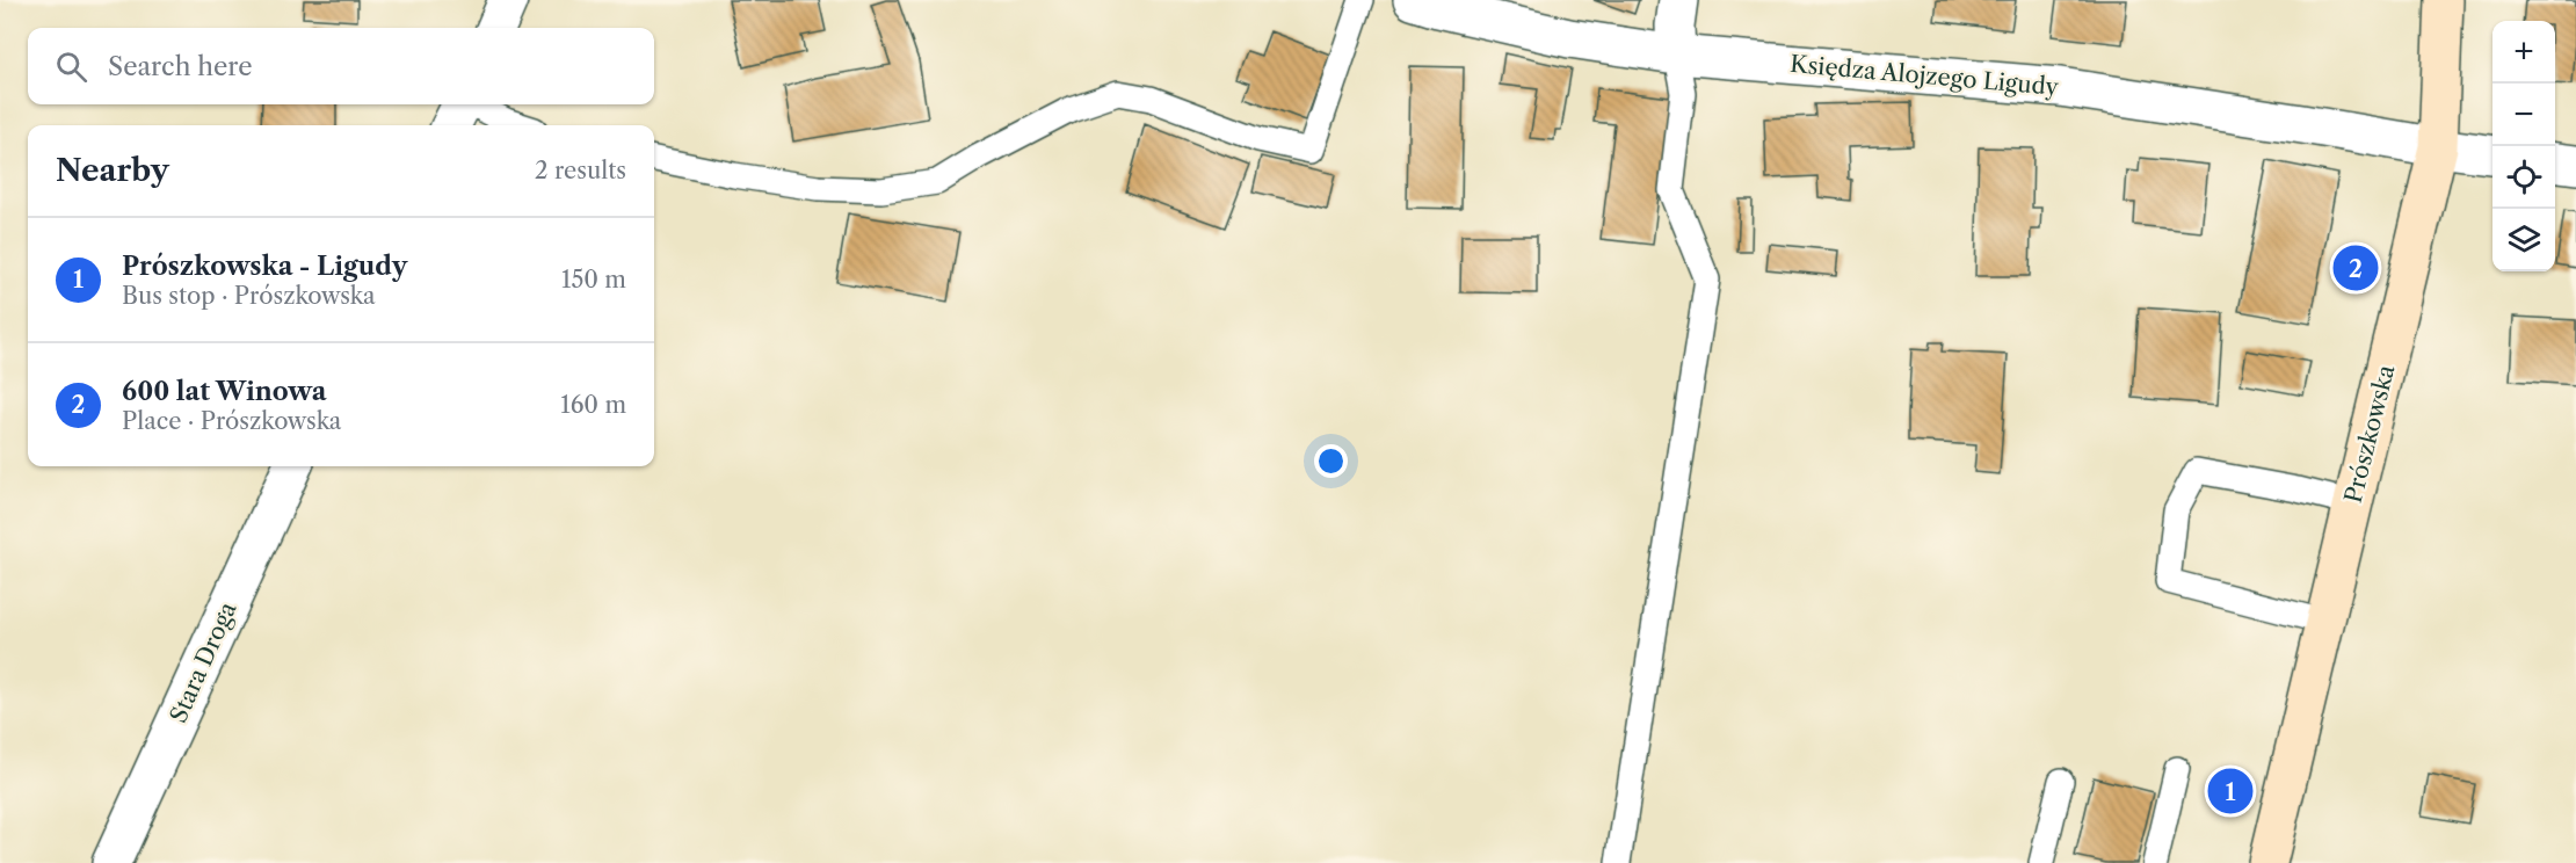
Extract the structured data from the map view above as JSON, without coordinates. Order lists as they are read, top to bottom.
{
  "streets": {
    "main road": ["Prószkowska"],
    "street": ["Księdza Alojzego Ligudy", "Stara Droga"]
  },
  "crossings": [
    ["Księdza Alojzego Ligudy", "Prószkowska"]
  ],
  "page": {
    "map_buttons": ["+", "−"],
    "search": "Search here",
    "heading": ["Nearby", "2 results"],
    "list": [
      {
        "mark": "1",
        "name": "Prószkowska - Ligudy",
        "note": "Bus stop · Prószkowska",
        "value": "150 m"
      },
      {
        "mark": "2",
        "name": "600 lat Winowa",
        "note": "Place · Prószkowska",
        "value": "160 m"
      }
    ],
    "pins": ["2", "1"]
  }
}
